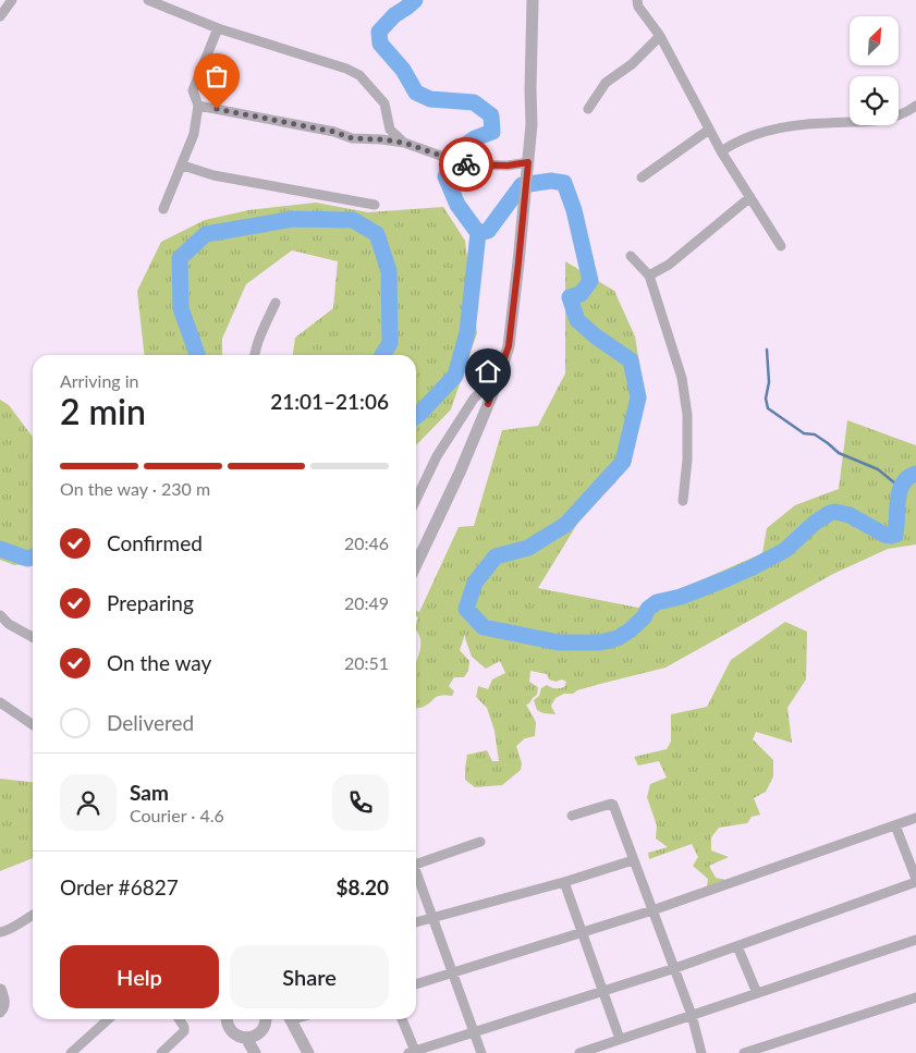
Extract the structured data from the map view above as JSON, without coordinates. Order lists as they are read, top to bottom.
{
  "north": "top right",
  "page": {
    "heading": ["2 min", "Arriving in", "21:01–21:06"],
    "panel": [
      "Sam",
      "Courier · 4.6",
      "Order #6827",
      "$8.20"
    ],
    "bar": "On the way · 230 m",
    "list": [
      ["Confirmed", "20:46"],
      ["Preparing", "20:49"],
      ["On the way", "20:51"],
      "Delivered"
    ],
    "buttons": ["Help", "Share"]
  }
}
